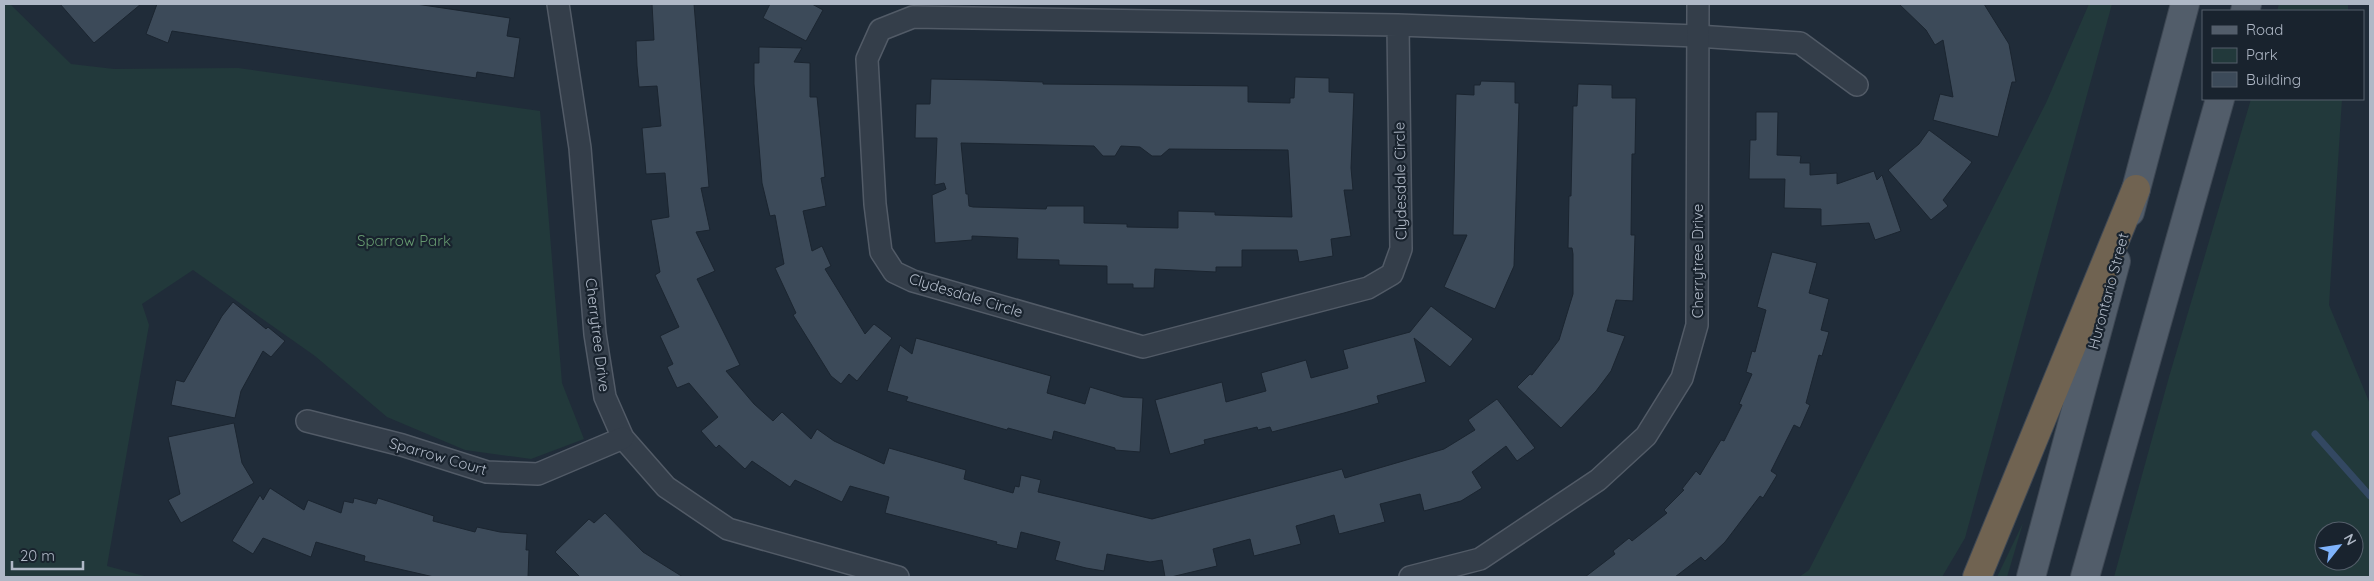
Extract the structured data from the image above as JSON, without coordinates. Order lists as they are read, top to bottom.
{
  "streets": {
    "main road": ["Hurontario Street"],
    "street": ["Clydesdale Circle", "Cherrytree Drive", "Sparrow Court"]
  },
  "crossings": [
    ["Clydesdale Circle", "Cherrytree Drive"],
    ["Cherrytree Drive", "Sparrow Court"]
  ],
  "parks": ["Sparrow Park"],
  "legend": ["Road", "Park", "Building"],
  "scale_bar": "20 m",
  "north": "top right"
}
